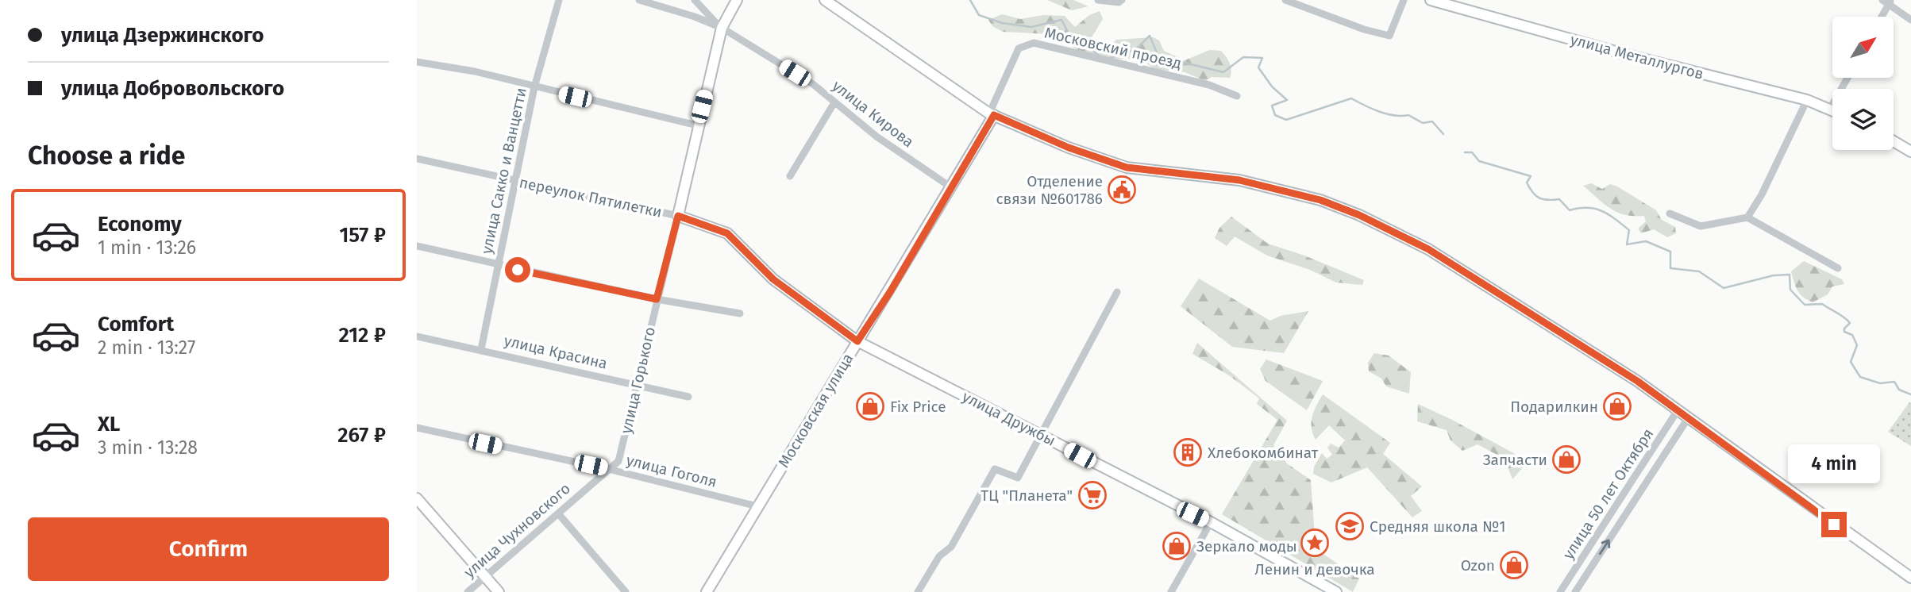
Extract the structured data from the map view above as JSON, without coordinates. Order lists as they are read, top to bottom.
{
  "streets": {
    "street": [
      "Московский проезд",
      "улица Металлургов",
      "улица Кирова",
      "улица Сакко и Ванцетти",
      "переулок Пятилетки",
      "улица Красина",
      "улица Горького",
      "Московская улица",
      "улица Дружбы",
      "улица Гоголя",
      "улица 50 лет Октября",
      "улица Чухновского"
    ]
  },
  "crossings": [
    ["Московский проезд", "Московская улица"],
    ["улица Кирова", "улица Горького"],
    ["улица Кирова", "Московская улица"],
    ["улица Сакко и Ванцетти", "переулок Пятилетки"],
    ["улица Сакко и Ванцетти", "улица Красина"],
    ["переулок Пятилетки", "улица Горького"],
    ["переулок Пятилетки", "Московская улица"],
    ["переулок Пятилетки", "улица Дружбы"],
    ["улица Красина", "улица Горького"],
    ["улица Горького", "улица Гоголя"],
    ["улица Горького", "улица Чухновского"],
    ["Московская улица", "улица Дружбы"],
    ["Московская улица", "улица Гоголя"],
    ["улица Гоголя", "улица Чухновского"]
  ],
  "places": {
    "public building": ["Отделение связи №601786"],
    "shop": [
      "Fix Price",
      "Подарилкин",
      "Запчасти",
      "Зеркало моды",
      "Ozon"
    ],
    "building": ["Хлебокомбинат"],
    "supermarket": ["ТЦ \"Планета\""],
    "school or university": ["Средняя школа №1"],
    "place": ["Ленин и девочка"]
  },
  "north": "top right",
  "page": {
    "banner": ["улица Дзержинского", "улица Добровольского"],
    "heading": "Choose a ride",
    "list": [
      {
        "name": "Economy",
        "note": "1 min · 13:26",
        "value": "157 ₽"
      },
      {
        "name": "Comfort",
        "note": "2 min · 13:27",
        "value": "212 ₽"
      },
      {
        "name": "XL",
        "note": "3 min · 13:28",
        "value": "267 ₽"
      }
    ],
    "bubble": "4 min",
    "buttons": "Confirm"
  }
}
